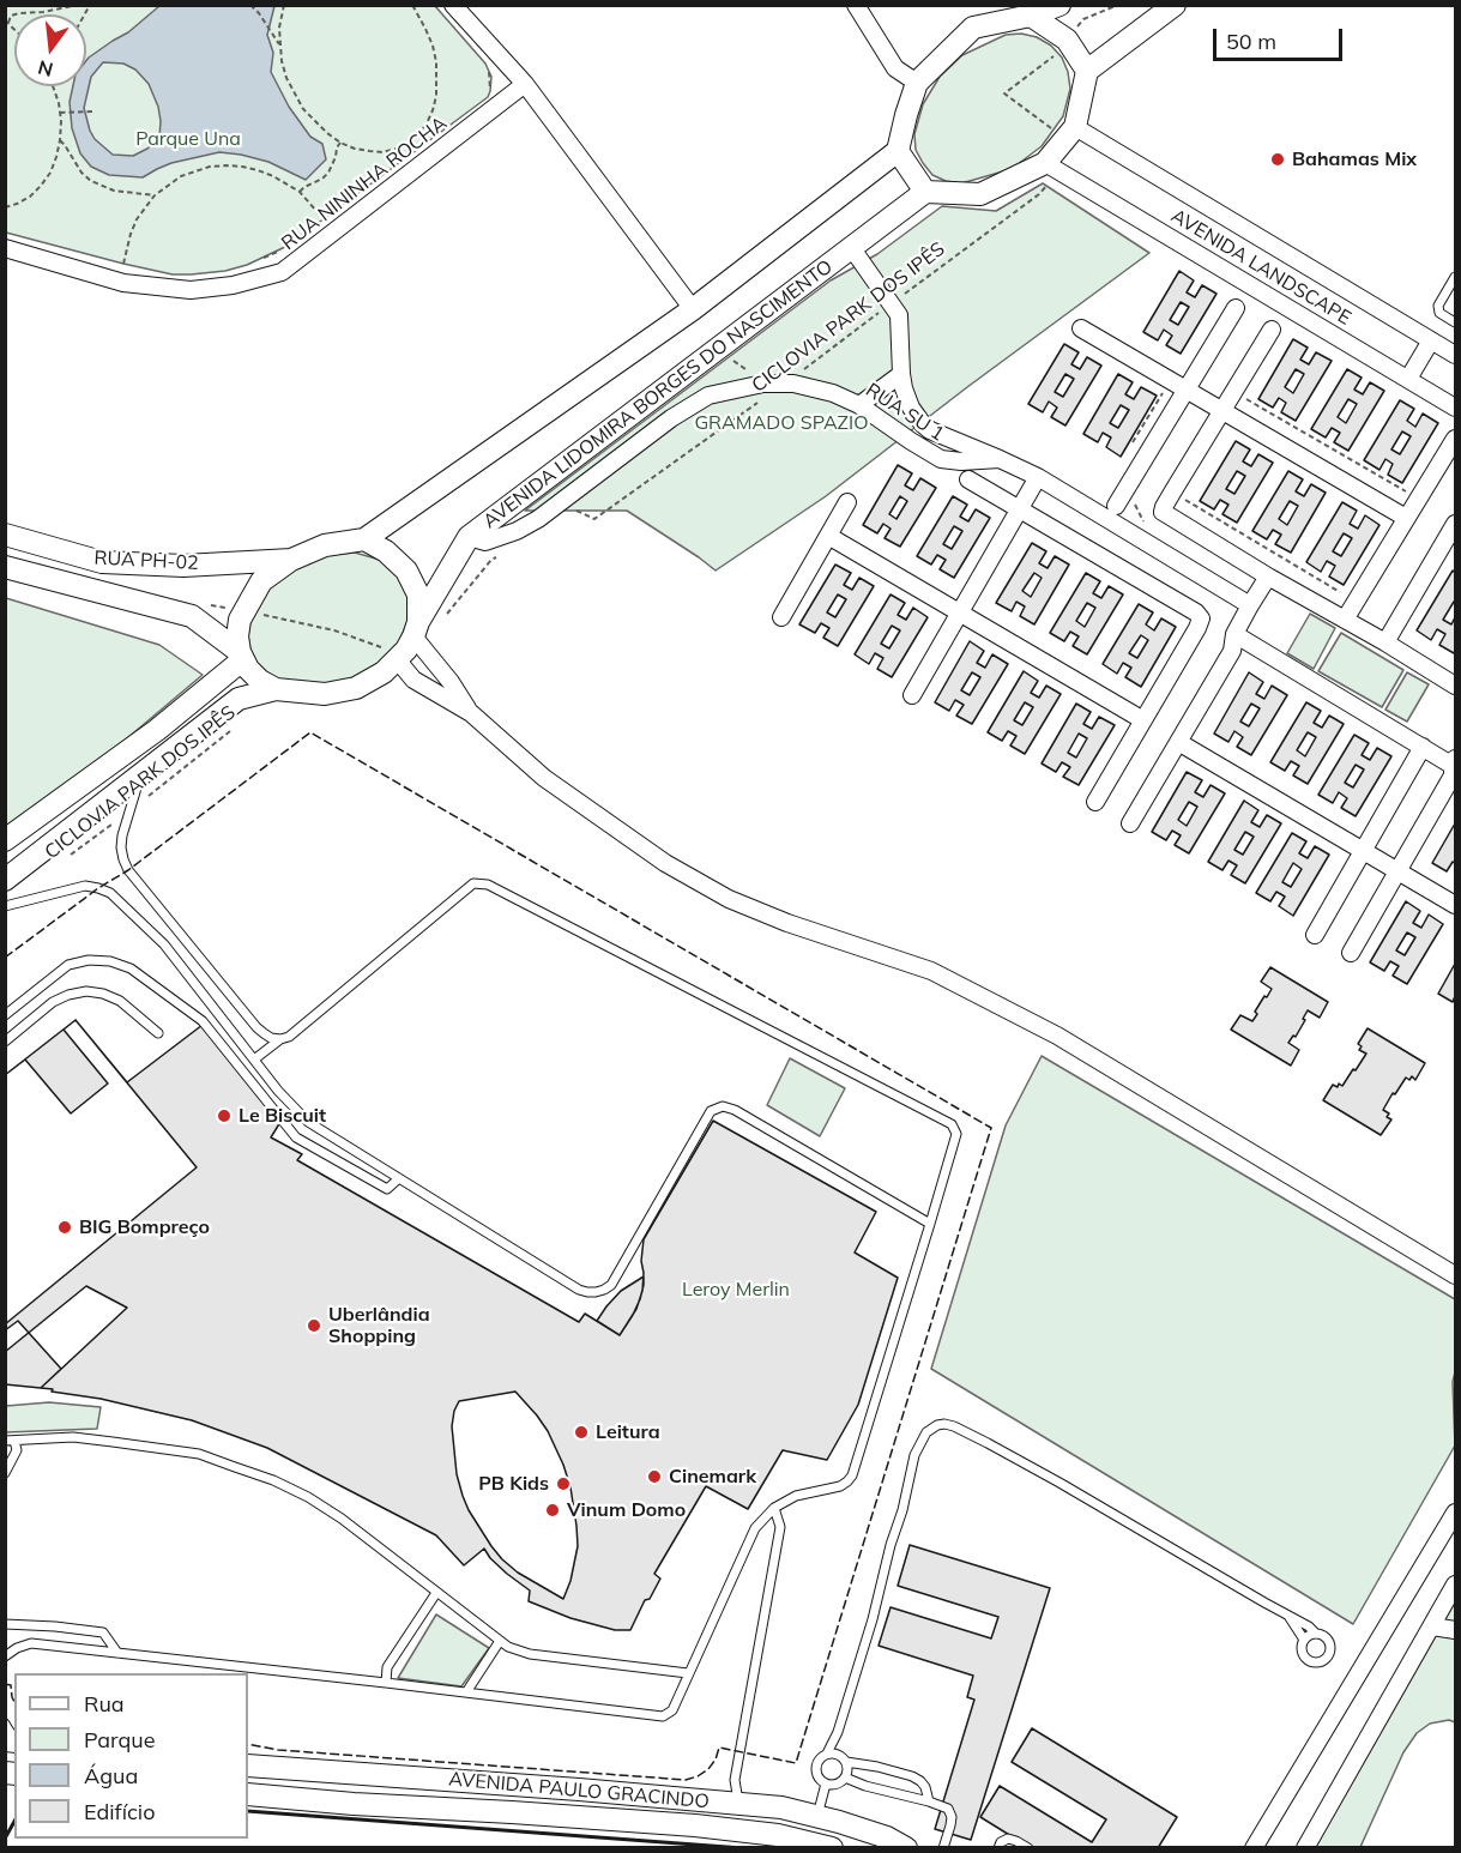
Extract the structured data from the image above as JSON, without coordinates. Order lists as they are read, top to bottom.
{
  "streets": {
    "street": [
      "RUA NININHA ROCHA",
      "AVENIDA LANDSCAPE",
      "AVENIDA LIDOMIRA BORGES DO NASCIMENTO",
      "RUA SU 1",
      "RUA PH-02",
      "AVENIDA PAULO GRACINDO"
    ],
    "path": ["CICLOVIA PARK DOS IPÊS"]
  },
  "crossings": [
    ["AVENIDA LANDSCAPE", "CICLOVIA PARK DOS IPÊS"],
    ["CICLOVIA PARK DOS IPÊS", "RUA SU 1"],
    ["AVENIDA LIDOMIRA BORGES DO NASCIMENTO", "RUA SU 1"],
    ["AVENIDA LIDOMIRA BORGES DO NASCIMENTO", "RUA PH-02"]
  ],
  "parks": ["Parque Una", "GRAMADO SPAZIO", "Leroy Merlin"],
  "places": [
    "Bahamas Mix",
    "Le Biscuit",
    "BIG Bompreço",
    "Uberlândia Shopping",
    "Leitura",
    "Cinemark",
    "PB Kids",
    "Vinum Domo"
  ],
  "legend": [
    "Rua",
    "Parque",
    "Água",
    "Edifício"
  ],
  "scale_bar": "50 m",
  "north": "bottom"
}
